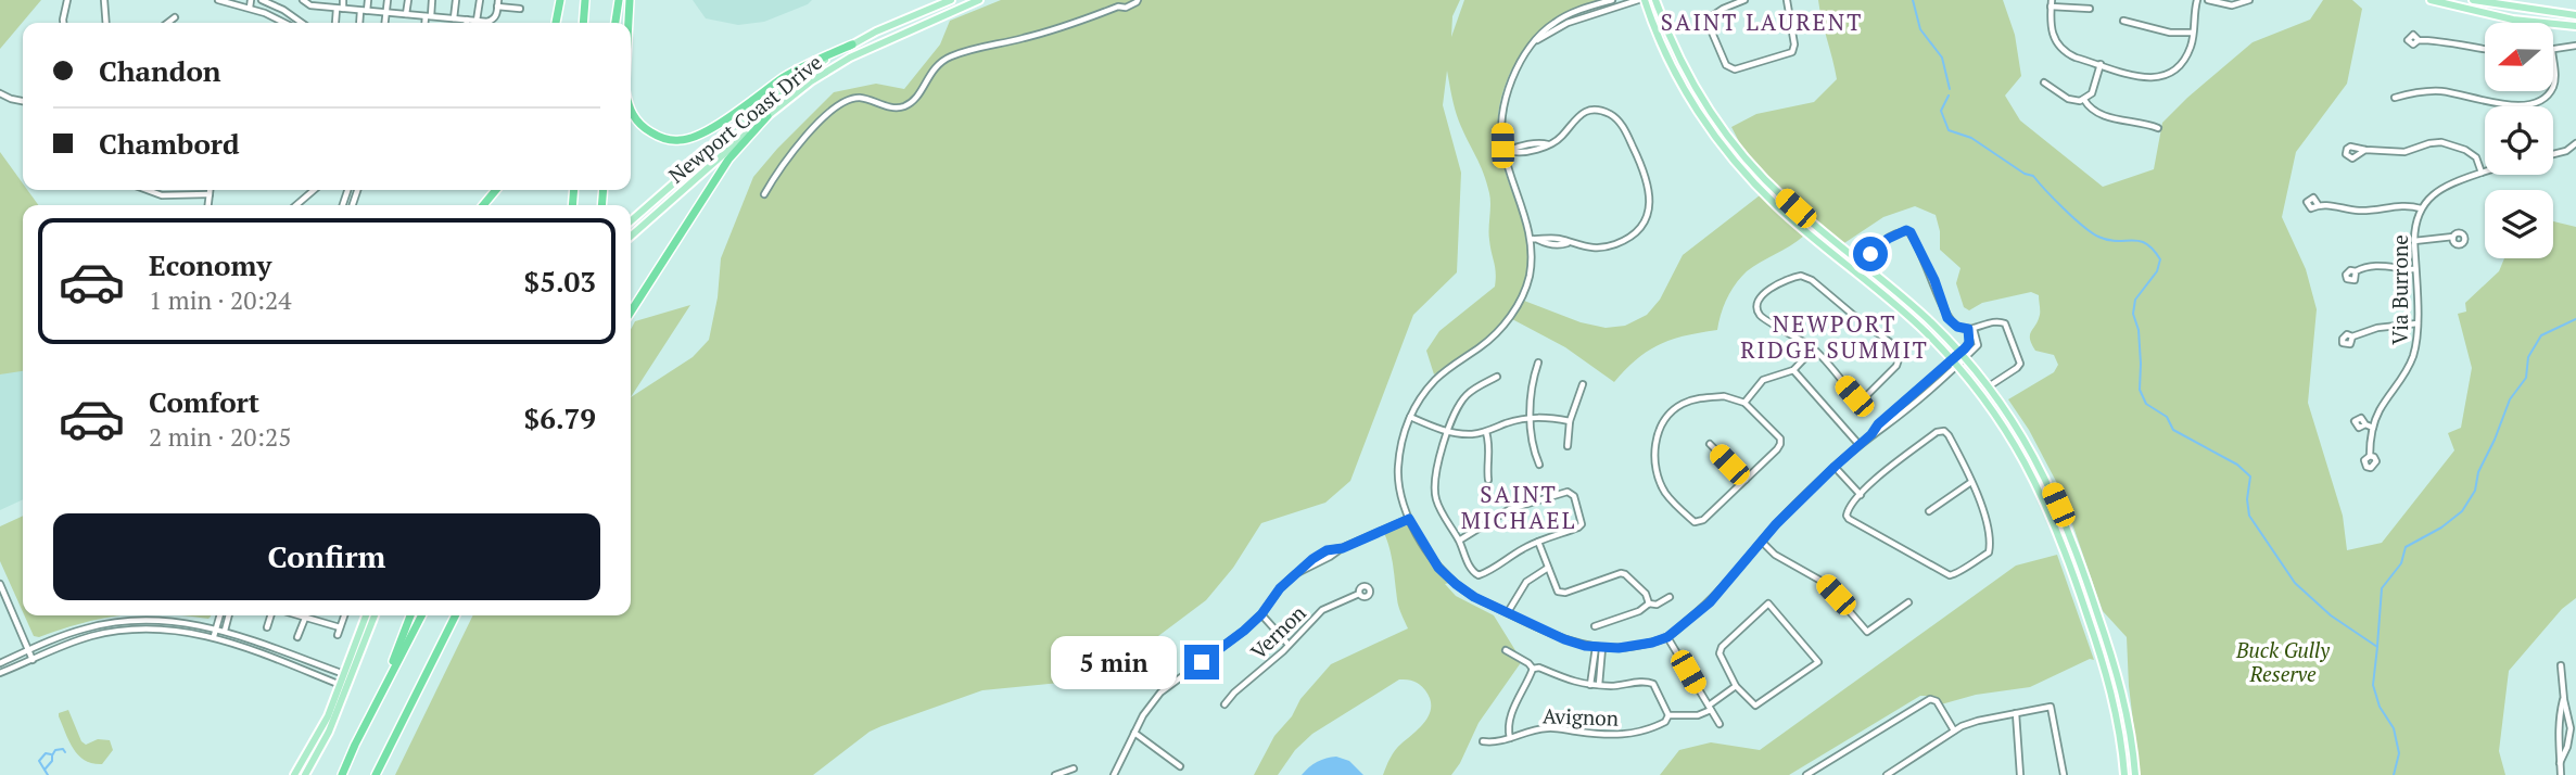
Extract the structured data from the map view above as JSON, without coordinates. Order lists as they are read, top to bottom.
{
  "streets": {
    "main road": ["Newport Coast Drive"],
    "street": ["Via Burrone", "Vernon", "Avignon"]
  },
  "districts": ["SAINT LAURENT", "NEWPORT RIDGE SUMMIT", "SAINT MICHAEL"],
  "parks": ["Buck Gully Reserve"],
  "north": "left",
  "page": {
    "banner": ["Chandon", "Chambord"],
    "list": [
      {
        "name": "Economy",
        "note": "1 min · 20:24",
        "value": "$5.03"
      },
      {
        "name": "Comfort",
        "note": "2 min · 20:25",
        "value": "$6.79"
      }
    ],
    "buttons": "Confirm",
    "bubble": "5 min"
  }
}
